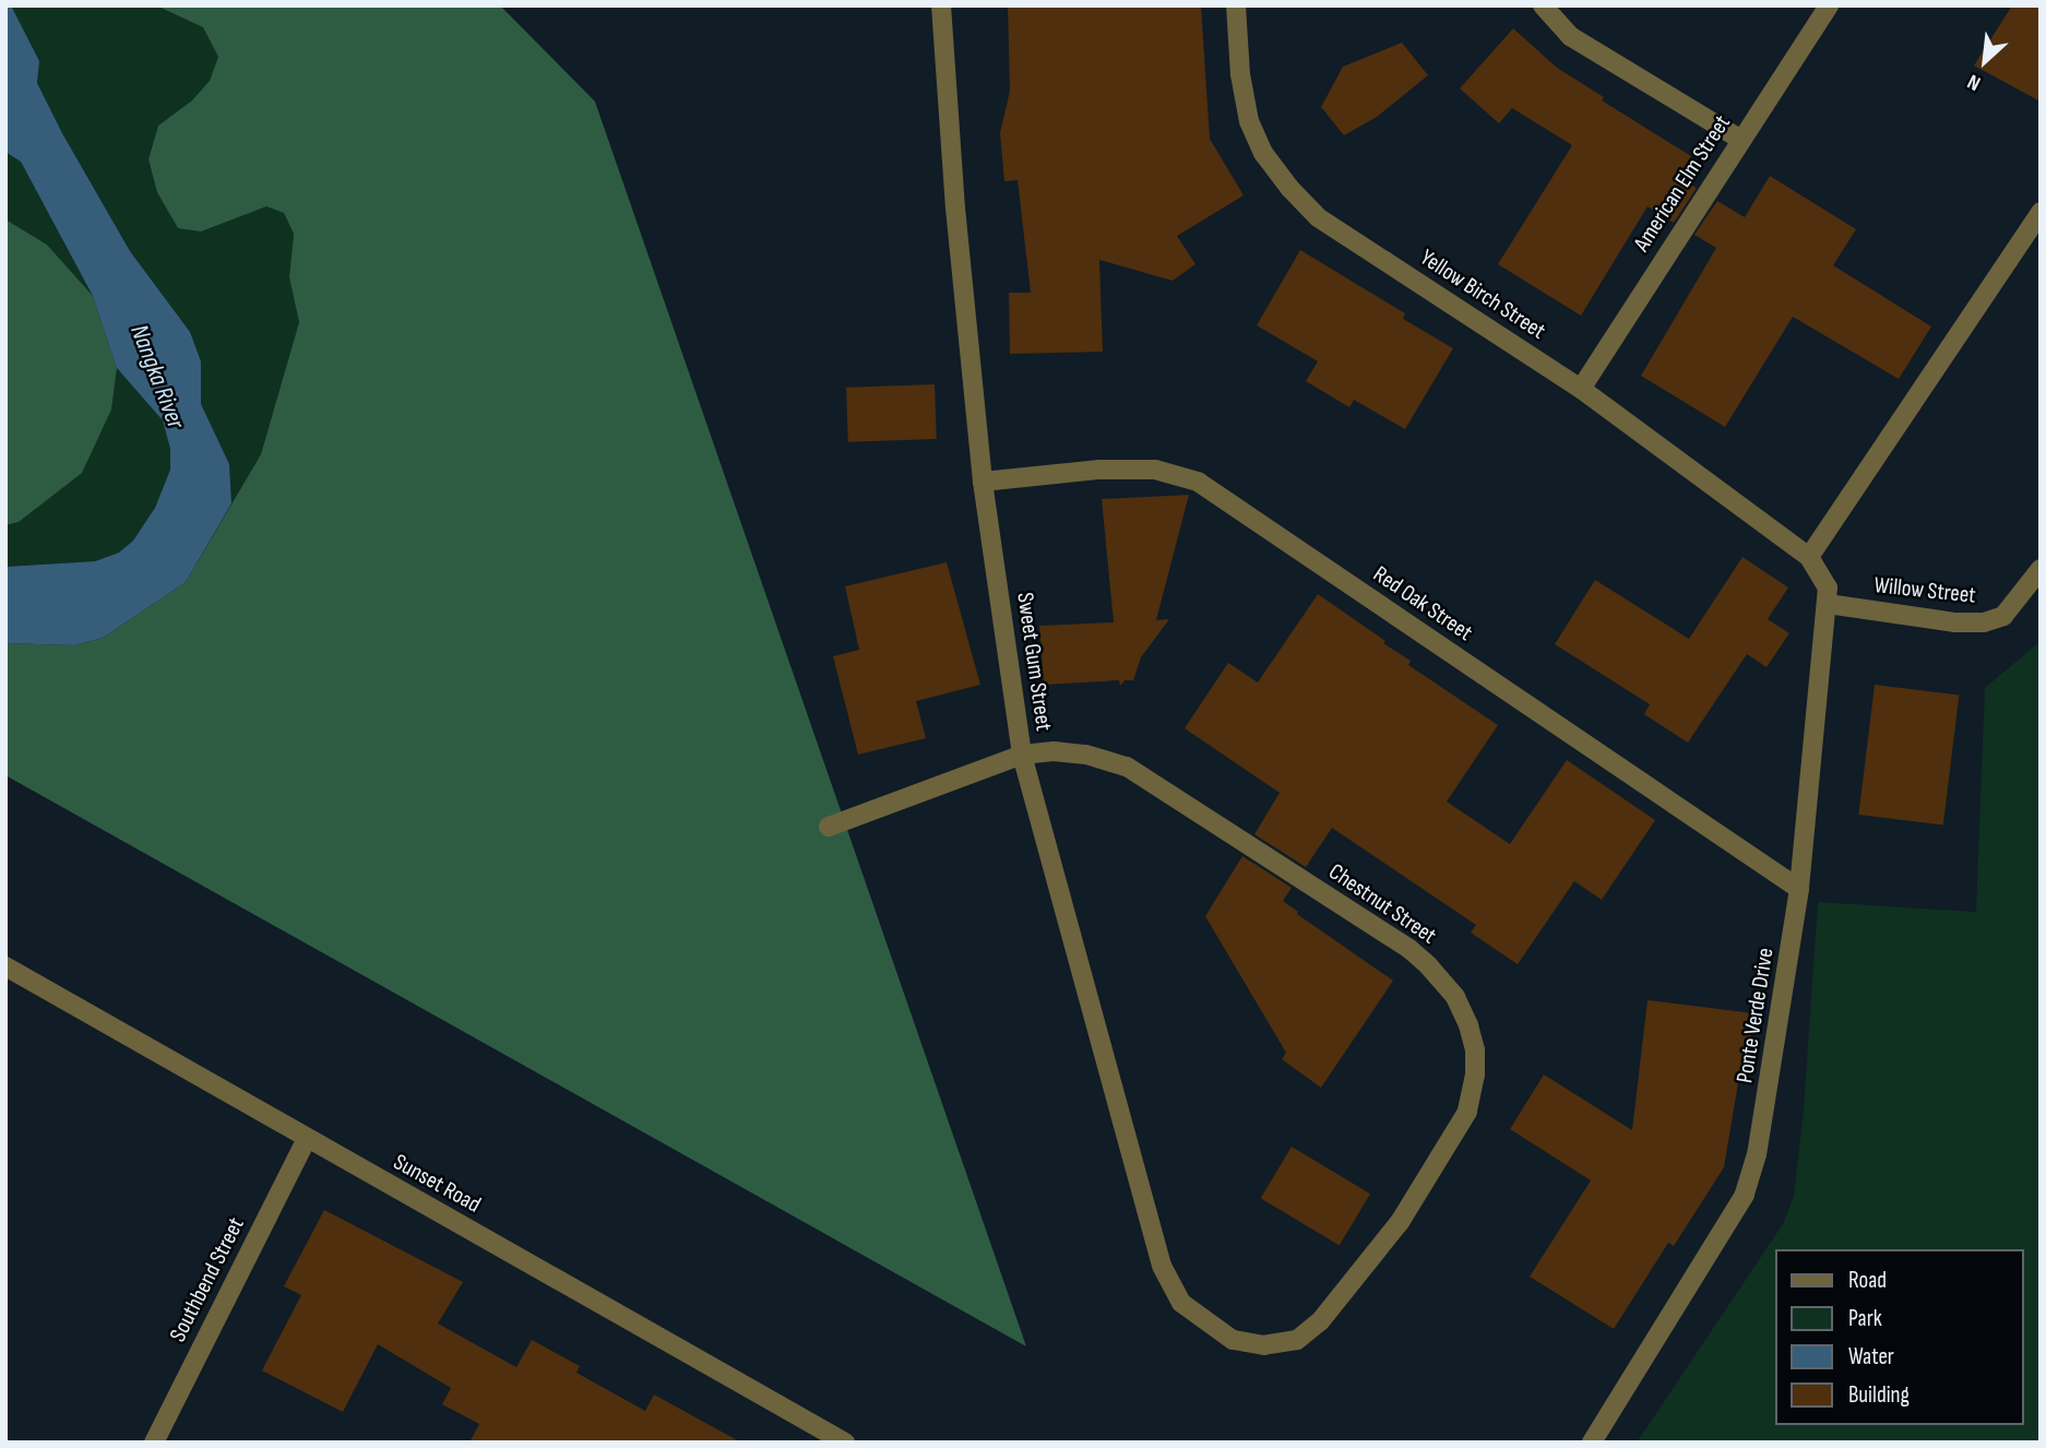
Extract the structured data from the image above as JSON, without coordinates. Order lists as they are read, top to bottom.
{
  "streets": {
    "street": [
      "American Elm Street",
      "Yellow Birch Street",
      "Willow Street",
      "Red Oak Street",
      "Sweet Gum Street",
      "Chestnut Street",
      "Ponte Verde Drive",
      "Sunset Road",
      "Southbend Street"
    ]
  },
  "crossings": [
    ["American Elm Street", "Yellow Birch Street"],
    ["Yellow Birch Street", "Ponte Verde Drive"],
    ["Willow Street", "Ponte Verde Drive"],
    ["Red Oak Street", "Sweet Gum Street"],
    ["Red Oak Street", "Ponte Verde Drive"],
    ["Sweet Gum Street", "Chestnut Street"],
    ["Sunset Road", "Southbend Street"]
  ],
  "water": ["Nangka River"],
  "legend": [
    "Road",
    "Park",
    "Water",
    "Building"
  ],
  "north": "bottom left"
}
